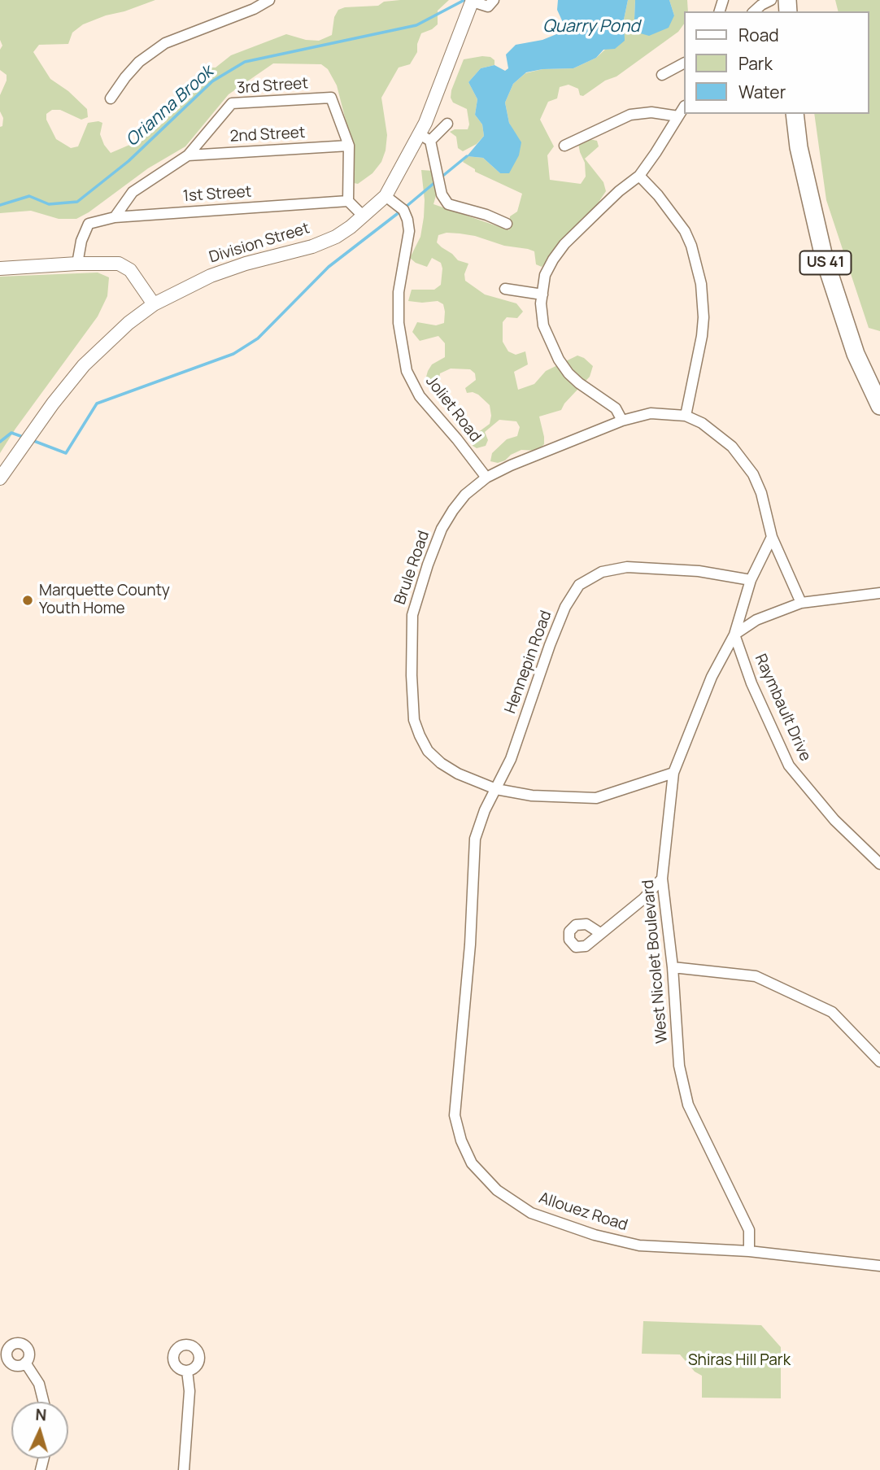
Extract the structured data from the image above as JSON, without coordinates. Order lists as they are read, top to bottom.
{
  "streets": {
    "highway": ["US 41"],
    "street": [
      "3rd Street",
      "2nd Street",
      "1st Street",
      "Division Street",
      "Joliet Road",
      "Brule Road",
      "Hennepin Road",
      "Raymbault Drive",
      "West Nicolet Boulevard",
      "Allouez Road"
    ]
  },
  "crossings": [
    ["3rd Street", "2nd Street"],
    ["Division Street", "Joliet Road"],
    ["Joliet Road", "Brule Road"],
    ["Brule Road", "Hennepin Road"],
    ["Brule Road", "West Nicolet Boulevard"],
    ["Brule Road", "Allouez Road"],
    ["Hennepin Road", "West Nicolet Boulevard"],
    ["Hennepin Road", "Allouez Road"],
    ["Raymbault Drive", "West Nicolet Boulevard"],
    ["West Nicolet Boulevard", "Allouez Road"]
  ],
  "water": ["Quarry Pond", "Orianna Brook"],
  "parks": ["Shiras Hill Park"],
  "places": ["Marquette County Youth Home"],
  "legend": ["Road", "Park", "Water"],
  "north": "top"
}
